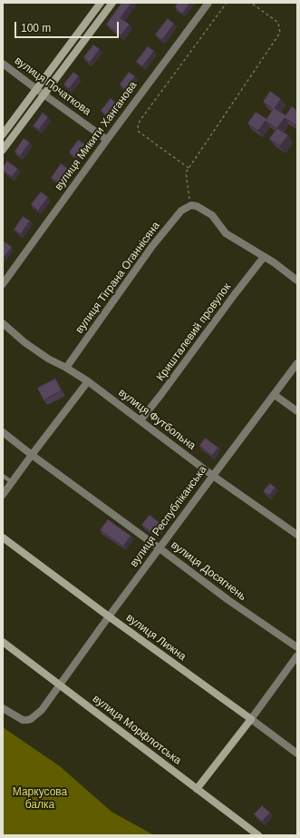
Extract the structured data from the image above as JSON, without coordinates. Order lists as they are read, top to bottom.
{
  "streets": {
    "street": [
      "вулиця Початкова",
      "вулиця Микити Ханганова",
      "вулиця Тіграна Оганнісяна",
      "Кришталевий провулок",
      "вулиця Футбольна",
      "вулиця Республіканська",
      "вулиця Досягнень",
      "вулиця Лижна",
      "вулиця Морфлотська"
    ]
  },
  "crossings": [
    ["вулиця Початкова", "вулиця Микити Ханганова"],
    ["вулиця Тіграна Оганнісяна", "вулиця Футбольна"],
    ["Кришталевий провулок", "вулиця Футбольна"],
    ["вулиця Футбольна", "вулиця Республіканська"],
    ["вулиця Республіканська", "вулиця Досягнень"],
    ["вулиця Республіканська", "вулиця Лижна"],
    ["вулиця Республіканська", "вулиця Морфлотська"]
  ],
  "parks": ["Маркусова балка"],
  "scale_bar": "100 m"
}
